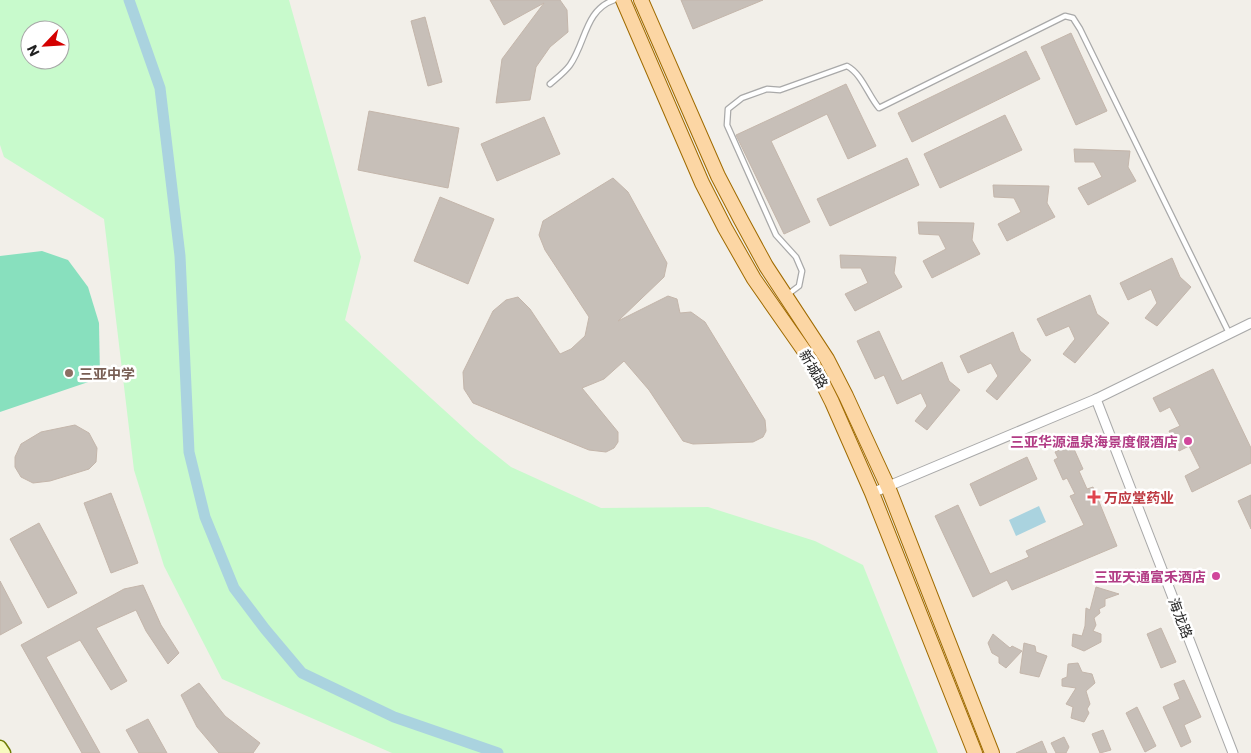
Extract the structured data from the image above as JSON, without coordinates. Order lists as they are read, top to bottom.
{
  "streets": {
    "main road": ["新城路"],
    "street": ["海龙路"]
  },
  "places": {
    "other": ["三亚中学", "三亚华源温泉海景度假酒店", "三亚天通富禾酒店"],
    "health": ["万应堂药业"]
  },
  "north": "bottom left"
}
